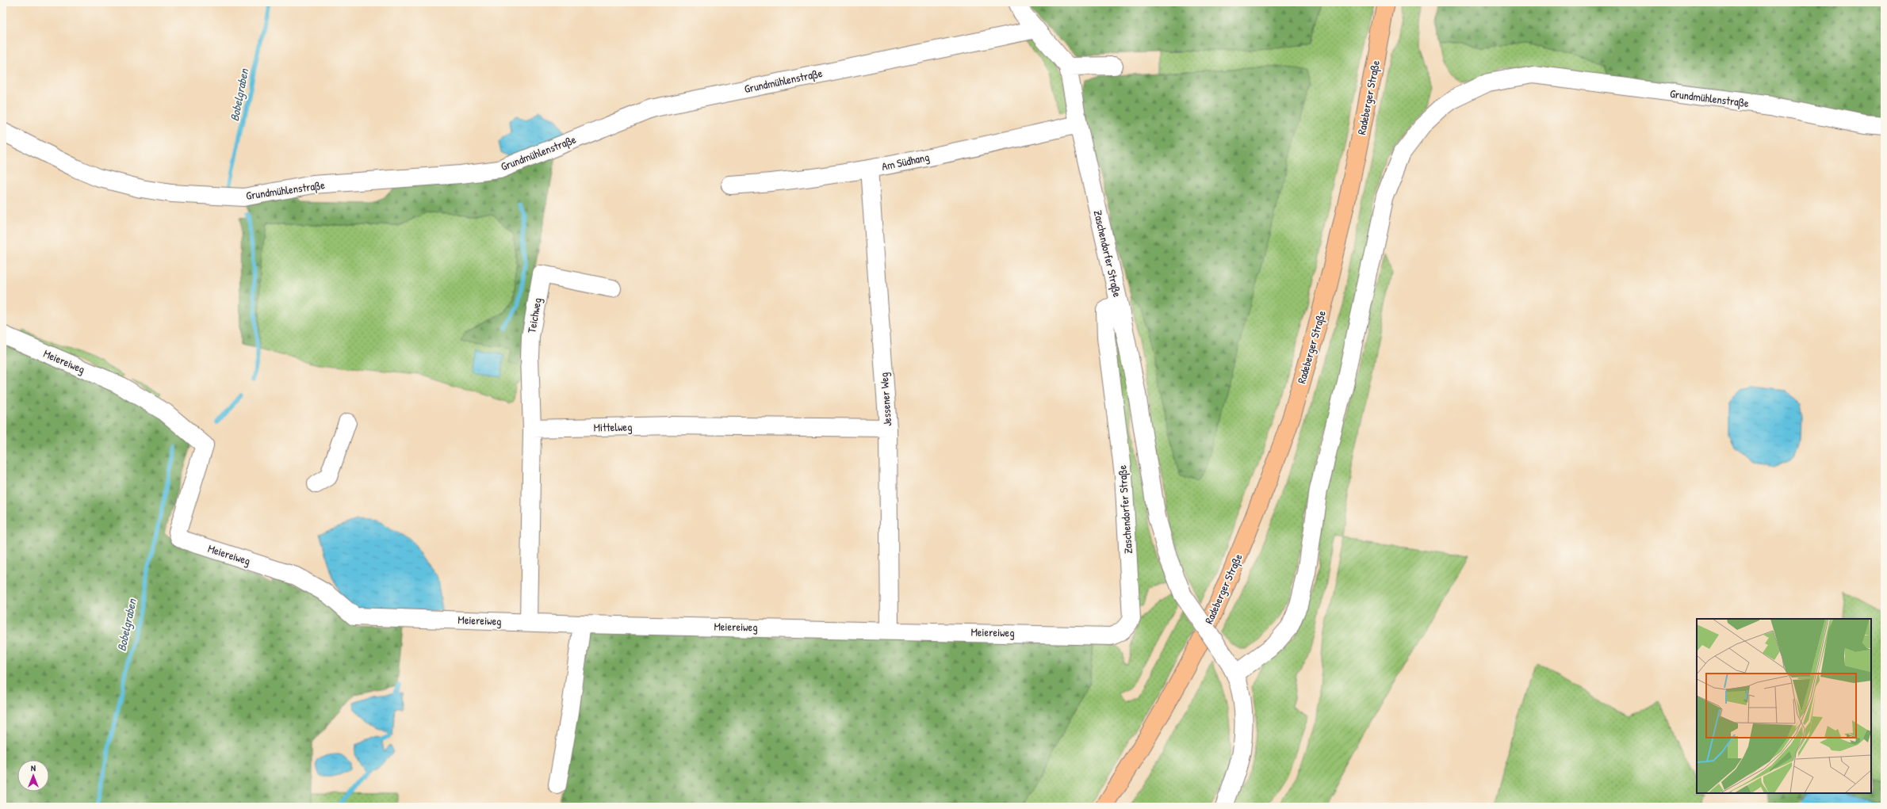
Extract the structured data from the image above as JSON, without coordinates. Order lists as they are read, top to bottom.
{
  "streets": {
    "highway": ["Radeberger Straße"],
    "street": [
      "Grundmühlenstraße",
      "Am Südhang",
      "Zaschendorfer Straße",
      "Teichweg",
      "Meiereiweg",
      "Jessener Weg",
      "Mittelweg"
    ]
  },
  "crossings": [
    ["Grundmühlenstraße", "Radeberger Straße"],
    ["Radeberger Straße", "Zaschendorfer Straße"],
    ["Am Südhang", "Zaschendorfer Straße"],
    ["Am Südhang", "Jessener Weg"],
    ["Zaschendorfer Straße", "Meiereiweg"],
    ["Teichweg", "Mittelweg"],
    ["Meiereiweg", "Jessener Weg"],
    ["Jessener Weg", "Mittelweg"]
  ],
  "water": ["Bobelgraben"],
  "north": "top"
}
